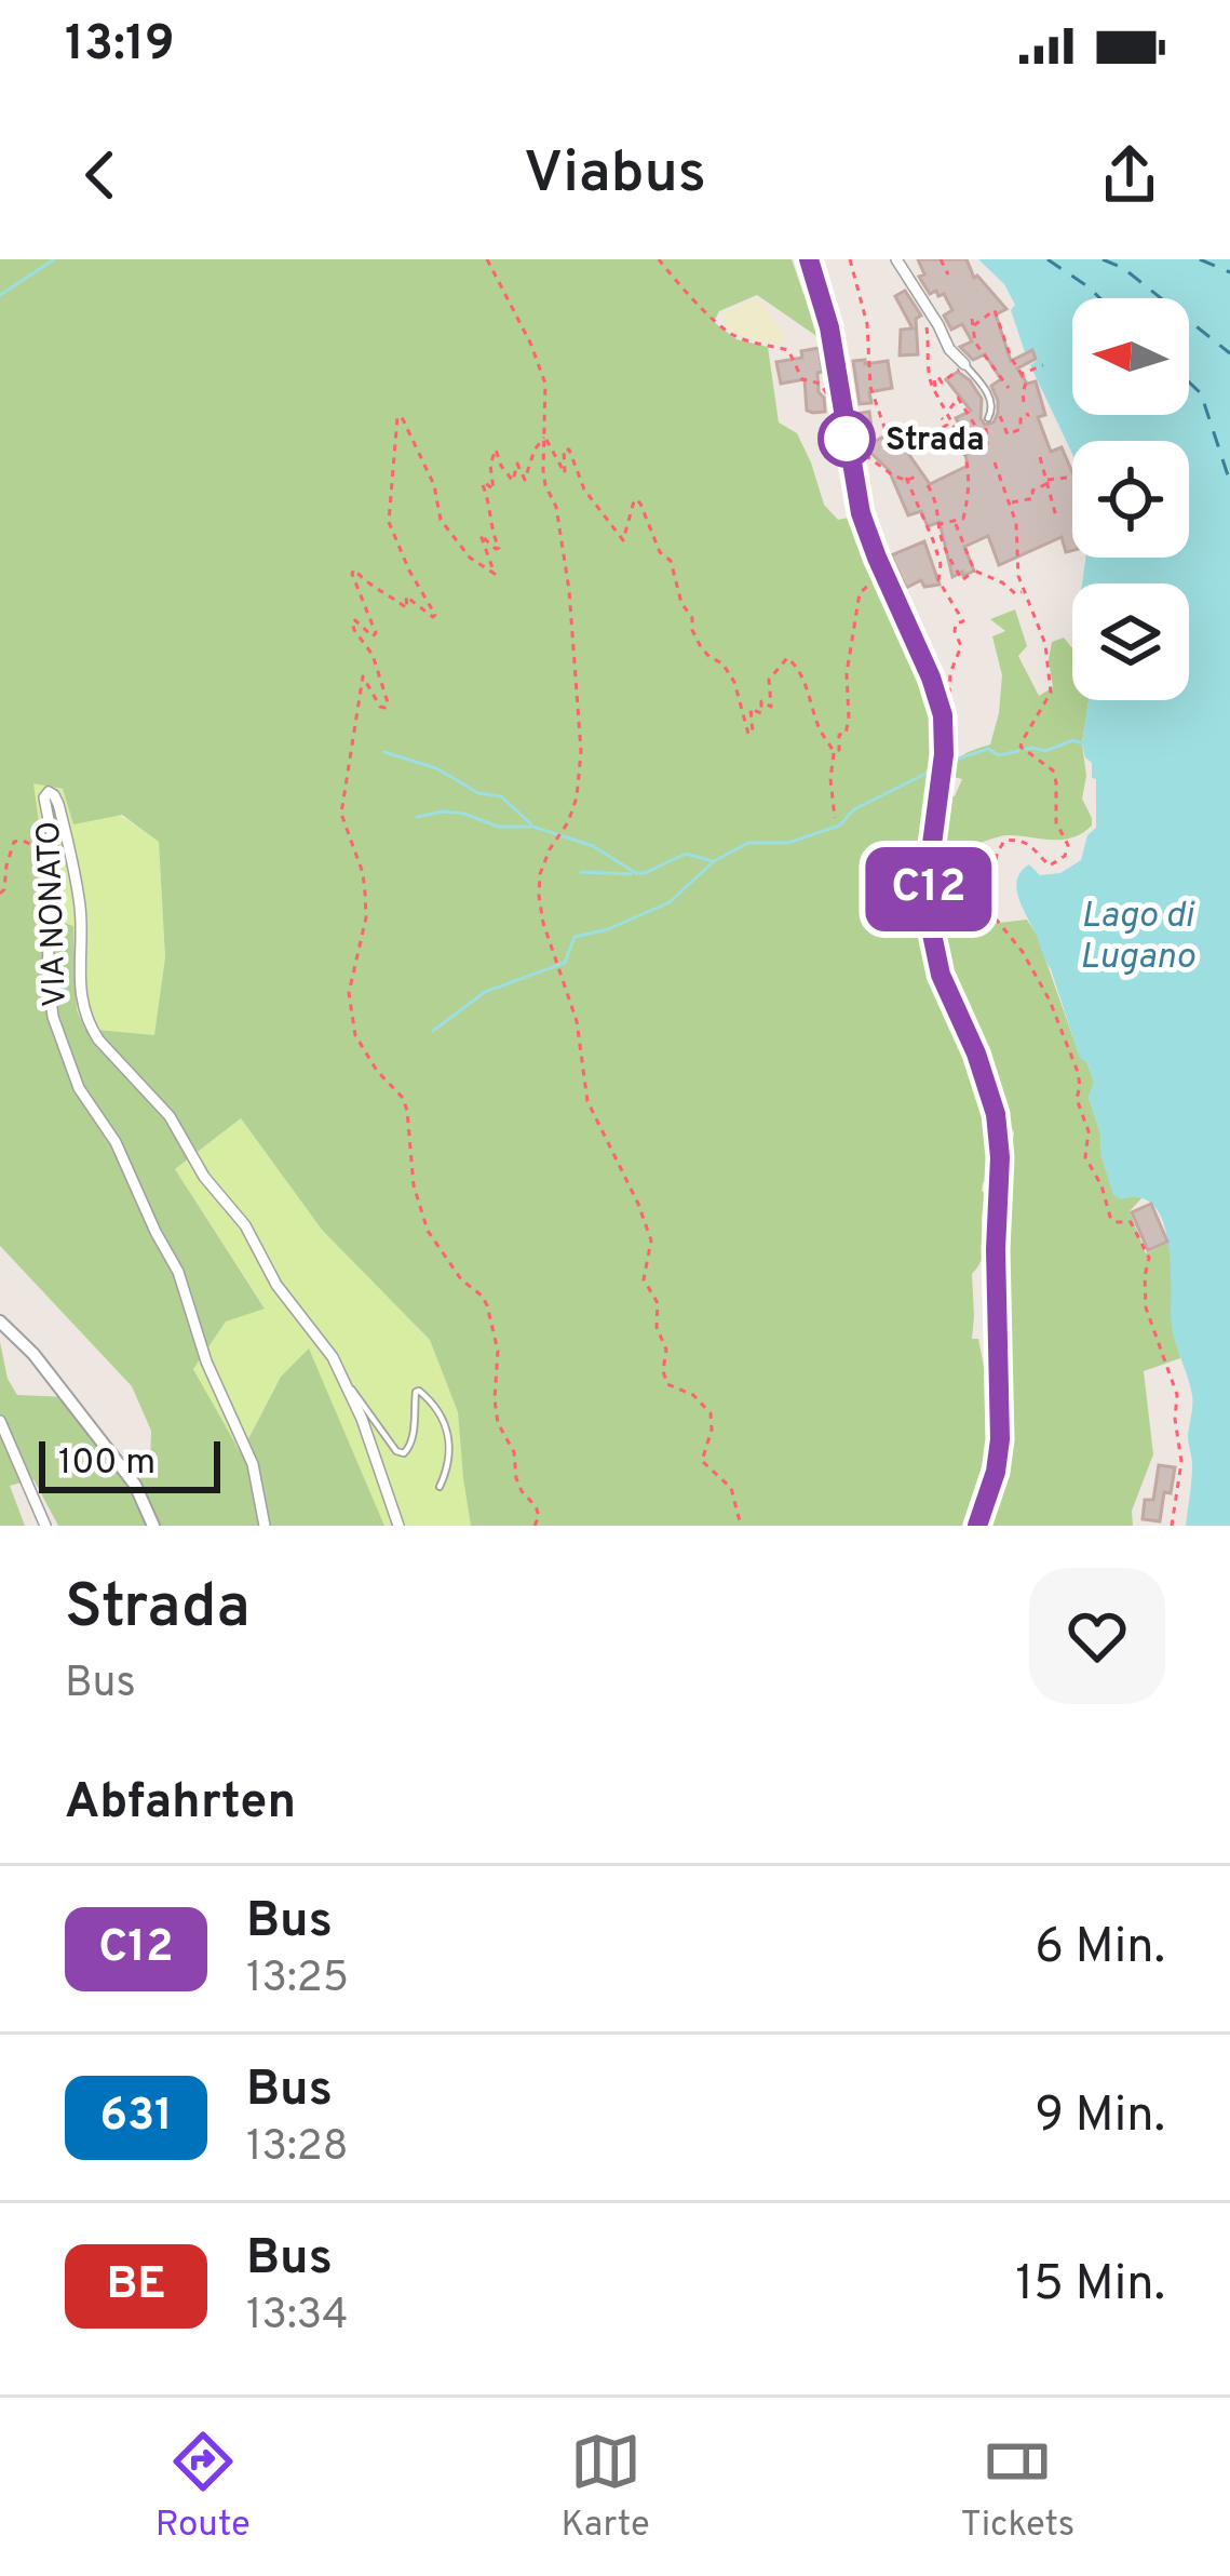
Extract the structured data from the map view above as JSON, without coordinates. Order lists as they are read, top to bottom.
{
  "streets": {
    "street": ["VIA NONATO"]
  },
  "water": ["Lago di Lugano"],
  "places": ["Strada"],
  "lines": ["bus line C12"],
  "scale_bar": "100 m",
  "north": "left",
  "page": {
    "status": "13:19",
    "header": "Viabus",
    "on_map": "C12",
    "scale": "100 m",
    "heading": [
      ["Strada", "Bus"],
      "Abfahrten"
    ],
    "list": [
      {
        "mark": "C12",
        "name": "Bus",
        "note": "13:25",
        "value": "6 Min."
      },
      {
        "mark": "631",
        "name": "Bus",
        "note": "13:28",
        "value": "9 Min."
      },
      {
        "mark": "BE",
        "name": "Bus",
        "note": "13:34",
        "value": "15 Min."
      }
    ],
    "tabs": ["Route", "Karte", "Tickets"]
  }
}
